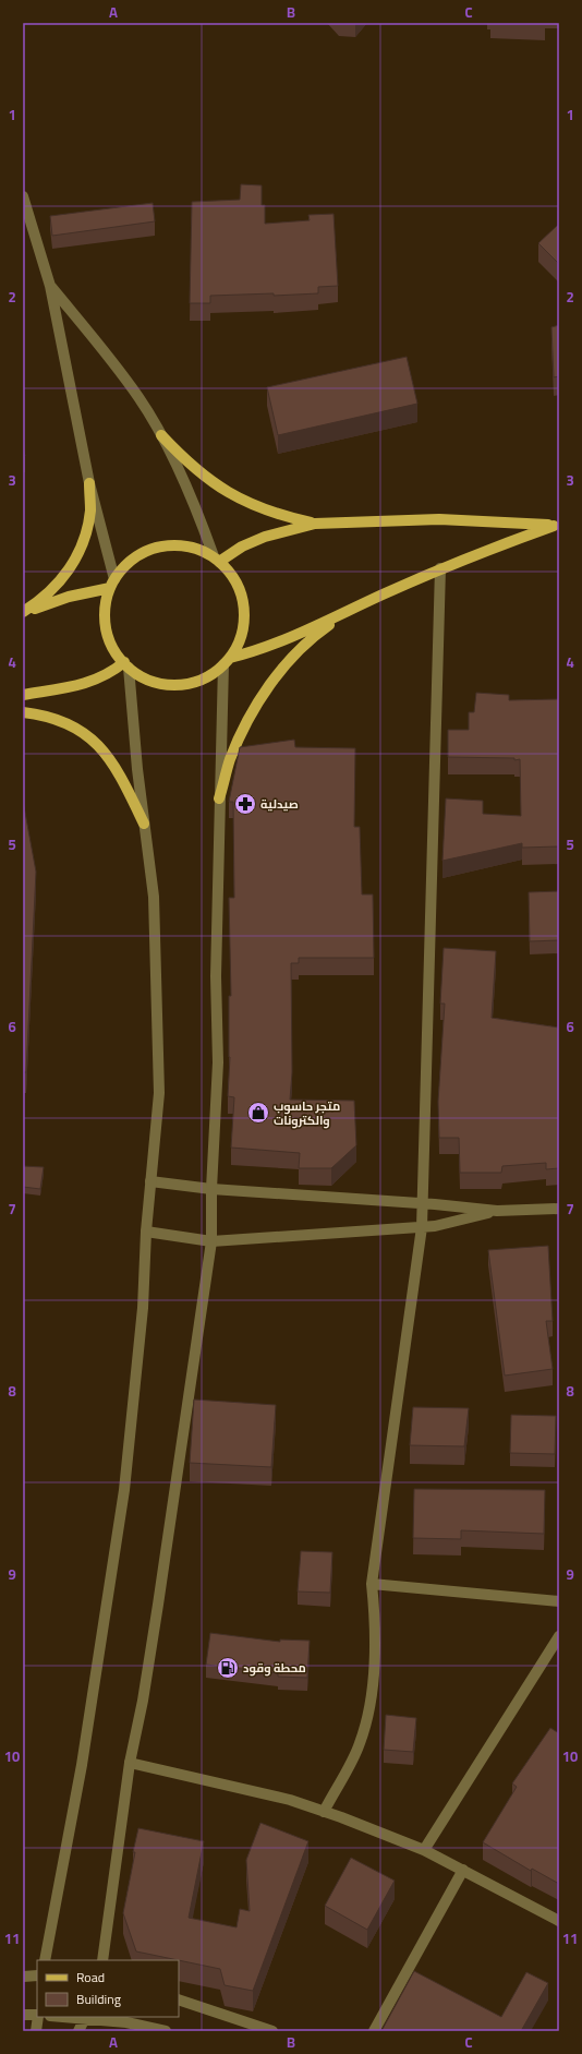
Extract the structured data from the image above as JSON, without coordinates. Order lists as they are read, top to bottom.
{
  "places": {
    "pharmacy": ["صيدلية"],
    "shop": ["متجر حاسوب والكترونات"],
    "fuel station": ["محطة وقود"]
  },
  "legend": ["Road", "Building"],
  "grid": {
    "columns": ["A", "B", "C"],
    "rows": [
      "1",
      "2",
      "3",
      "4",
      "5",
      "6",
      "7",
      "8",
      "9",
      "10",
      "11"
    ]
  }
}
